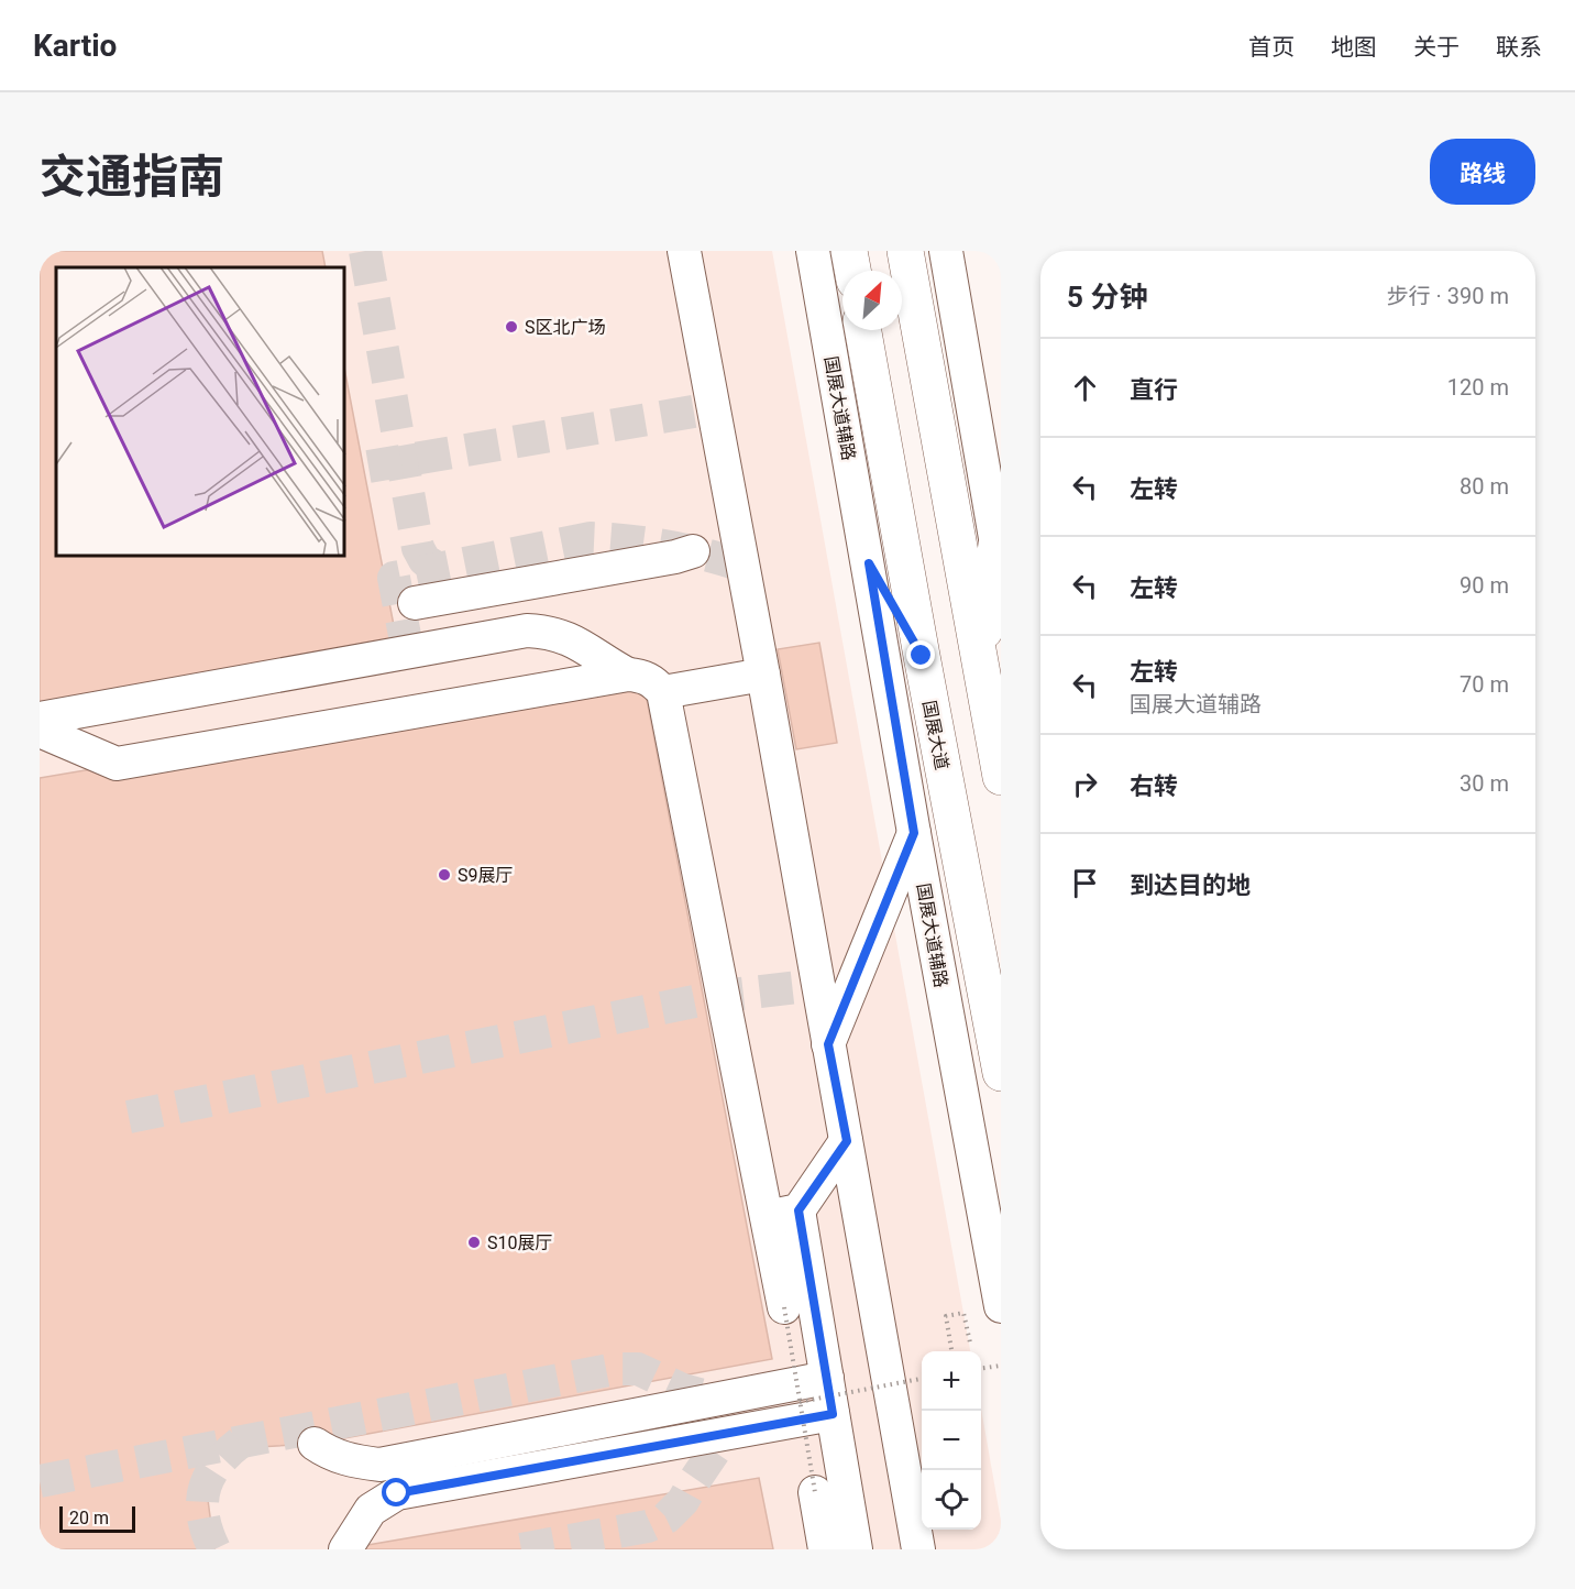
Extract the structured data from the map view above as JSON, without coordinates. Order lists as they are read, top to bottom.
{
  "streets": {
    "main road": ["国展大道"],
    "street": ["国展大道辅路"]
  },
  "places": ["S区北广场", "S9展厅", "S10展厅"],
  "scale_bar": "20 m",
  "north": "top right",
  "page": {
    "header": "Kartio",
    "nav": [
      "首页",
      "地图",
      "关于",
      "联系"
    ],
    "title": "交通指南",
    "buttons": "路线",
    "heading": ["5 分钟", "步行 · 390 m"],
    "list": [
      ["直行", "120 m"],
      ["左转", "80 m"],
      ["左转", "90 m"],
      ["左转", "国展大道辅路", "70 m"],
      ["右转", "30 m"],
      "到达目的地"
    ],
    "map_buttons": ["+", "−"],
    "scale": "20 m"
  }
}
